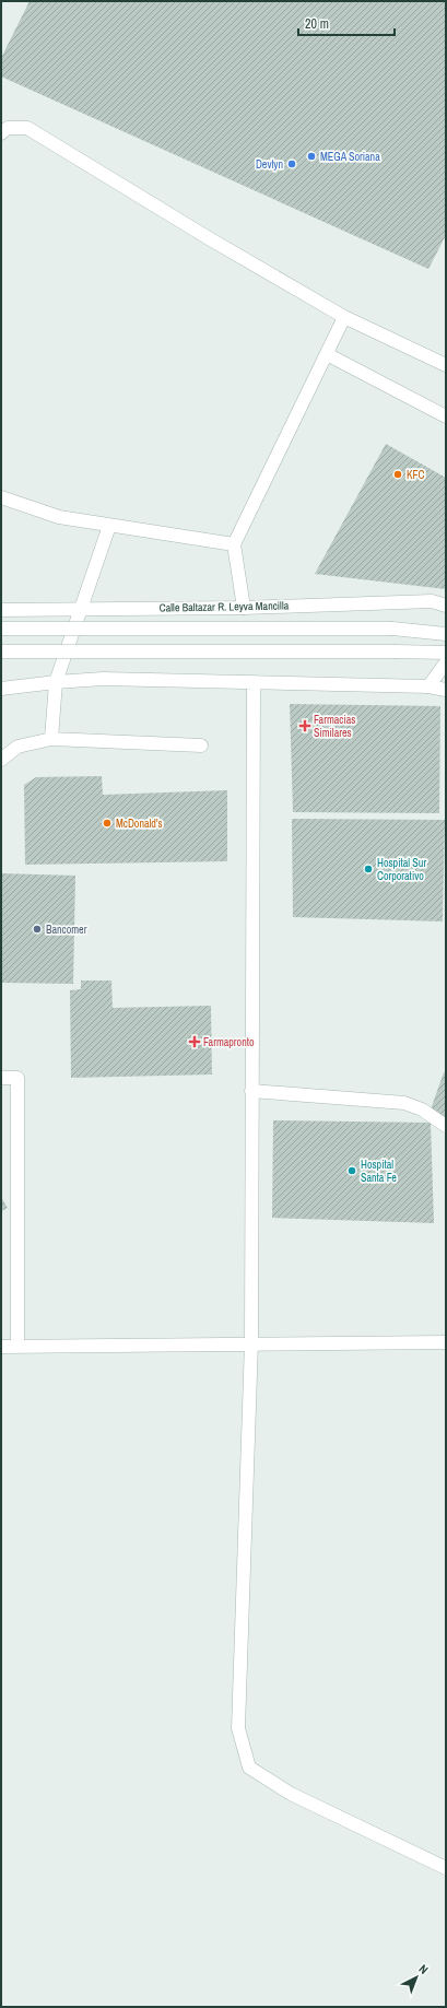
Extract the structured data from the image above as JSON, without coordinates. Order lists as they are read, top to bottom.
{
  "streets": {
    "street": ["Calle Baltazar R. Leyva Mancilla"]
  },
  "places": {
    "other": [
      "MEGA Soriana",
      "Devlyn",
      "KFC",
      "McDonald's",
      "Hospital Sur Corporativo",
      "Bancomer",
      "Hospital Santa Fe"
    ],
    "health": ["Farmacias Similares", "Farmapronto"]
  },
  "scale_bar": "20 m",
  "north": "top right"
}
